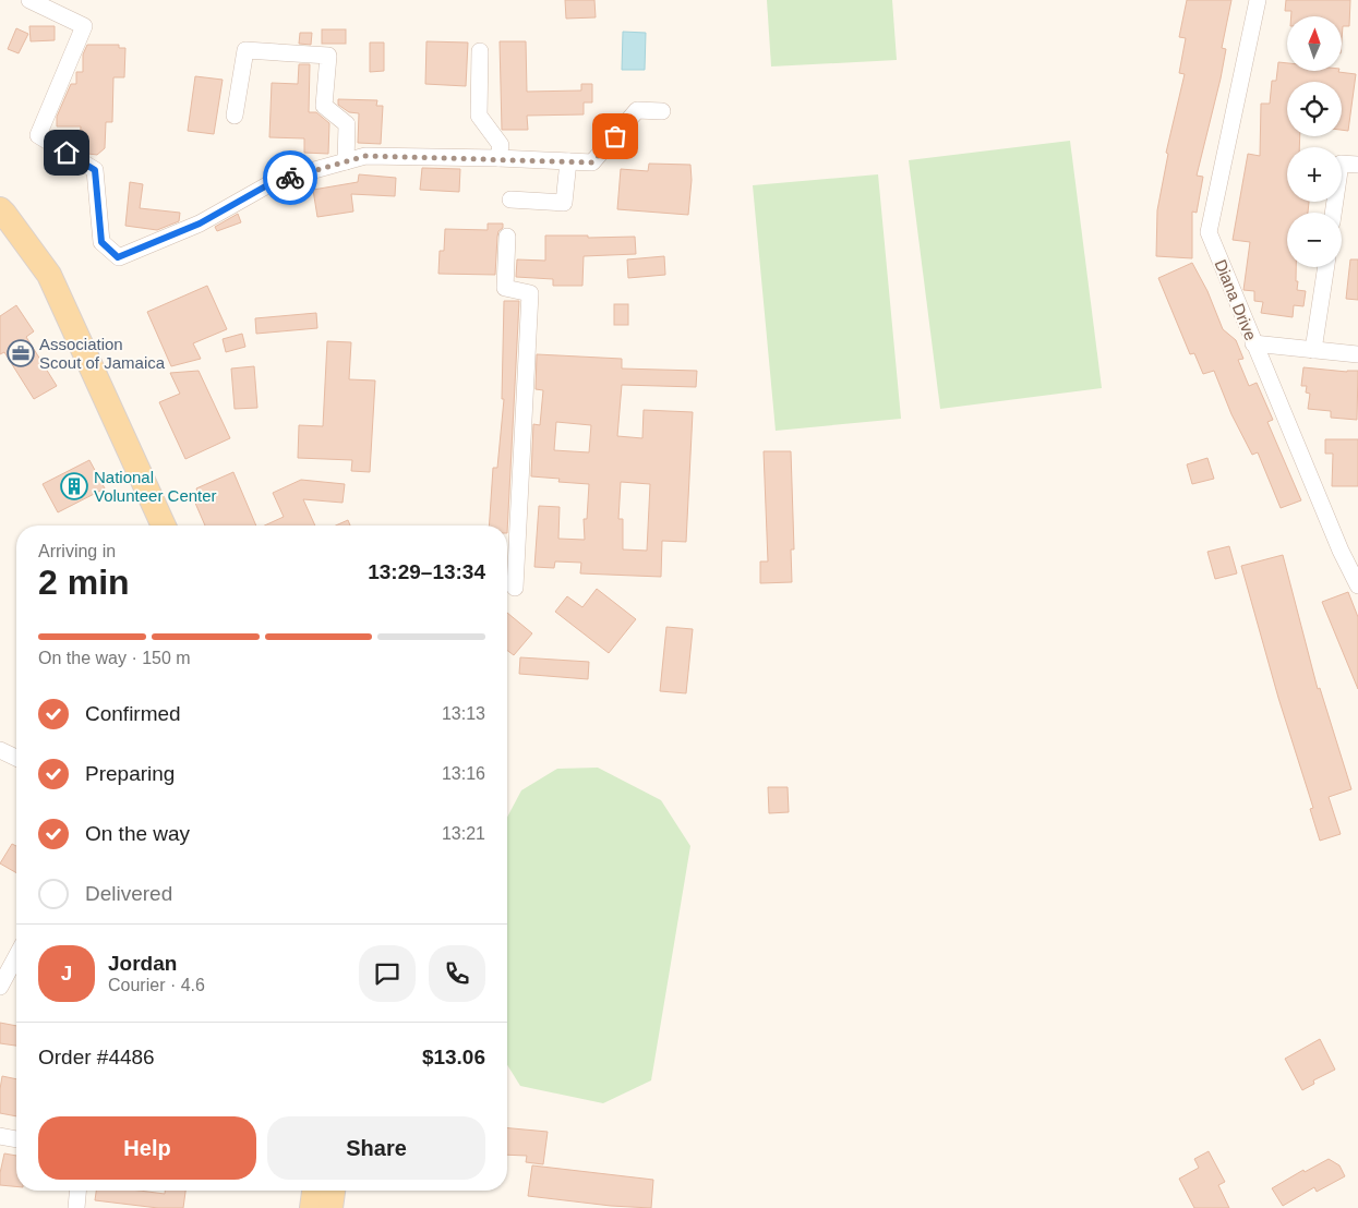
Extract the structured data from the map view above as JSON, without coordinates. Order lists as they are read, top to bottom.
{
  "streets": {
    "street": ["Diana Drive"]
  },
  "places": {
    "office": ["Association Scout of Jamaica"],
    "building": ["National Volunteer Center"]
  },
  "north": "top",
  "page": {
    "map_buttons": ["+", "−"],
    "heading": ["2 min", "Arriving in", "13:29–13:34"],
    "panel": [
      "Jordan",
      "Courier · 4.6",
      "Order #4486",
      "$13.06"
    ],
    "bar": "On the way · 150 m",
    "list": [
      ["Confirmed", "13:13"],
      ["Preparing", "13:16"],
      ["On the way", "13:21"],
      "Delivered"
    ],
    "round": "J",
    "buttons": ["Help", "Share"]
  }
}
